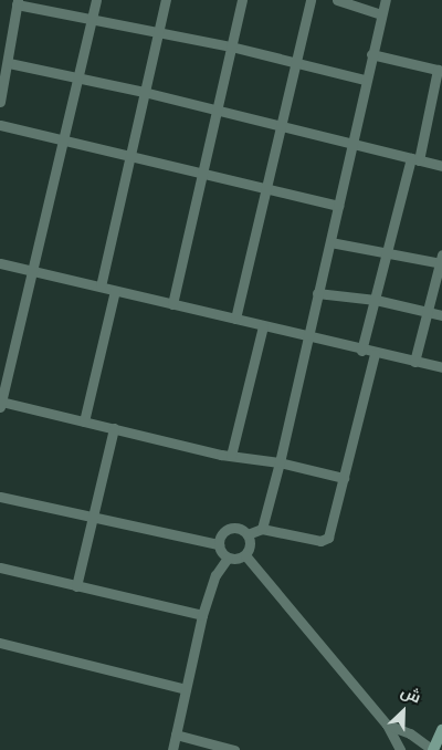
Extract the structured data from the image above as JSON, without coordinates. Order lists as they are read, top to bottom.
{
  "north": "top right"
}
